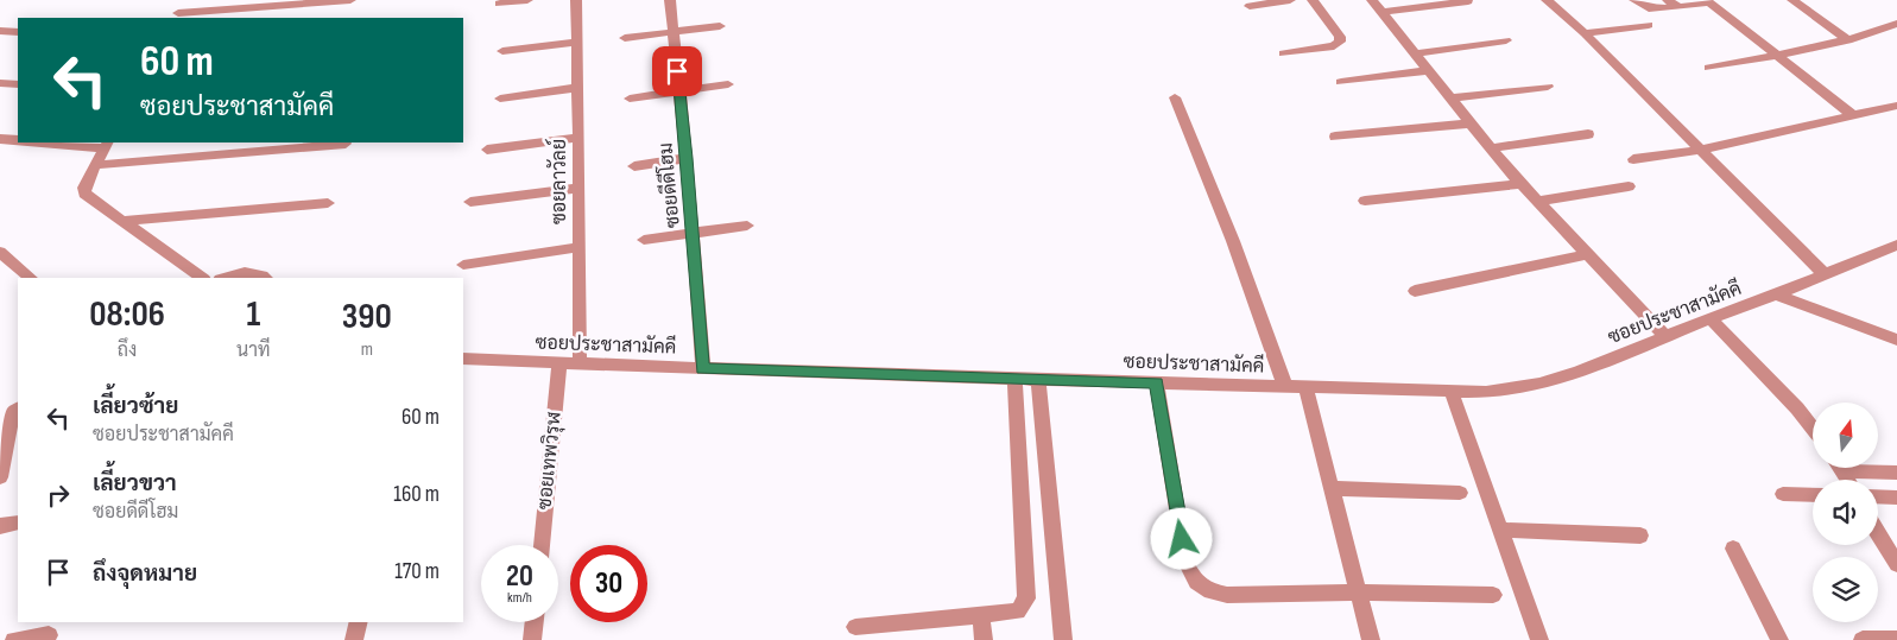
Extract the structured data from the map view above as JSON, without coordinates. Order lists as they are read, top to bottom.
{
  "streets": {
    "street": [
      "ซอยลาวัลย์",
      "ซอยดีดีโฮม",
      "ซอยประชาสามัคคี",
      "ซอยเทพวิรุฬ"
    ]
  },
  "crossings": [
    ["ซอยลาวัลย์", "ซอยประชาสามัคคี"],
    ["ซอยดีดีโฮม", "ซอยประชาสามัคคี"],
    ["ซอยประชาสามัคคี", "ซอยเทพวิรุฬ"]
  ],
  "north": "top",
  "page": {
    "turn": ["60 m", "ซอยประชาสามัคคี"],
    "eta": [
      "08:06",
      "ถึง",
      "1",
      "นาที",
      "390",
      "m"
    ],
    "list": [
      {
        "name": "เลี้ยวซ้าย",
        "note": "ซอยประชาสามัคคี",
        "value": "60 m"
      },
      {
        "name": "เลี้ยวขวา",
        "note": "ซอยดีดีโฮม",
        "value": "160 m"
      },
      {
        "name": "ถึงจุดหมาย",
        "value": "170 m"
      }
    ],
    "speed": "20 km/h",
    "limit": "30"
  }
}
